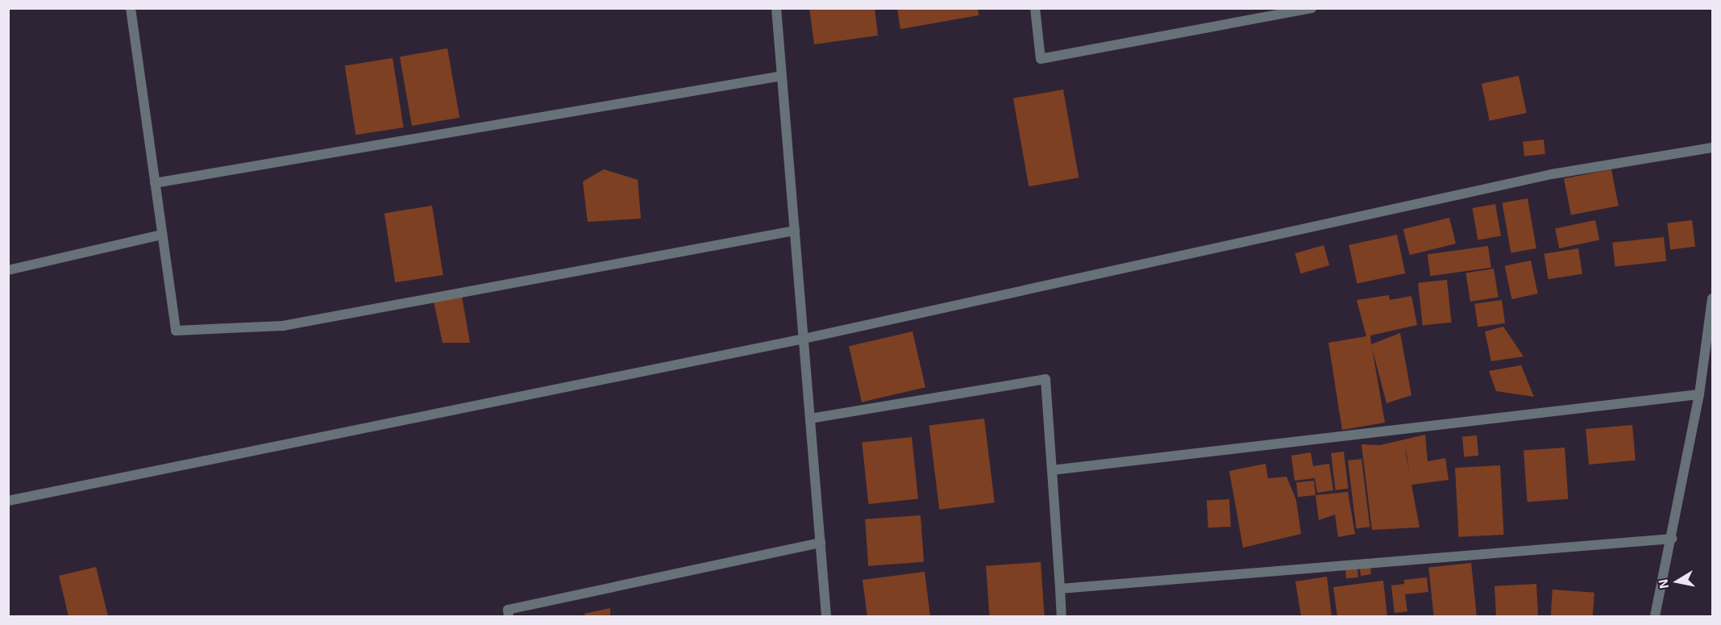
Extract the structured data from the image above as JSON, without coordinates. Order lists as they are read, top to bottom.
{
  "north": "left"
}
